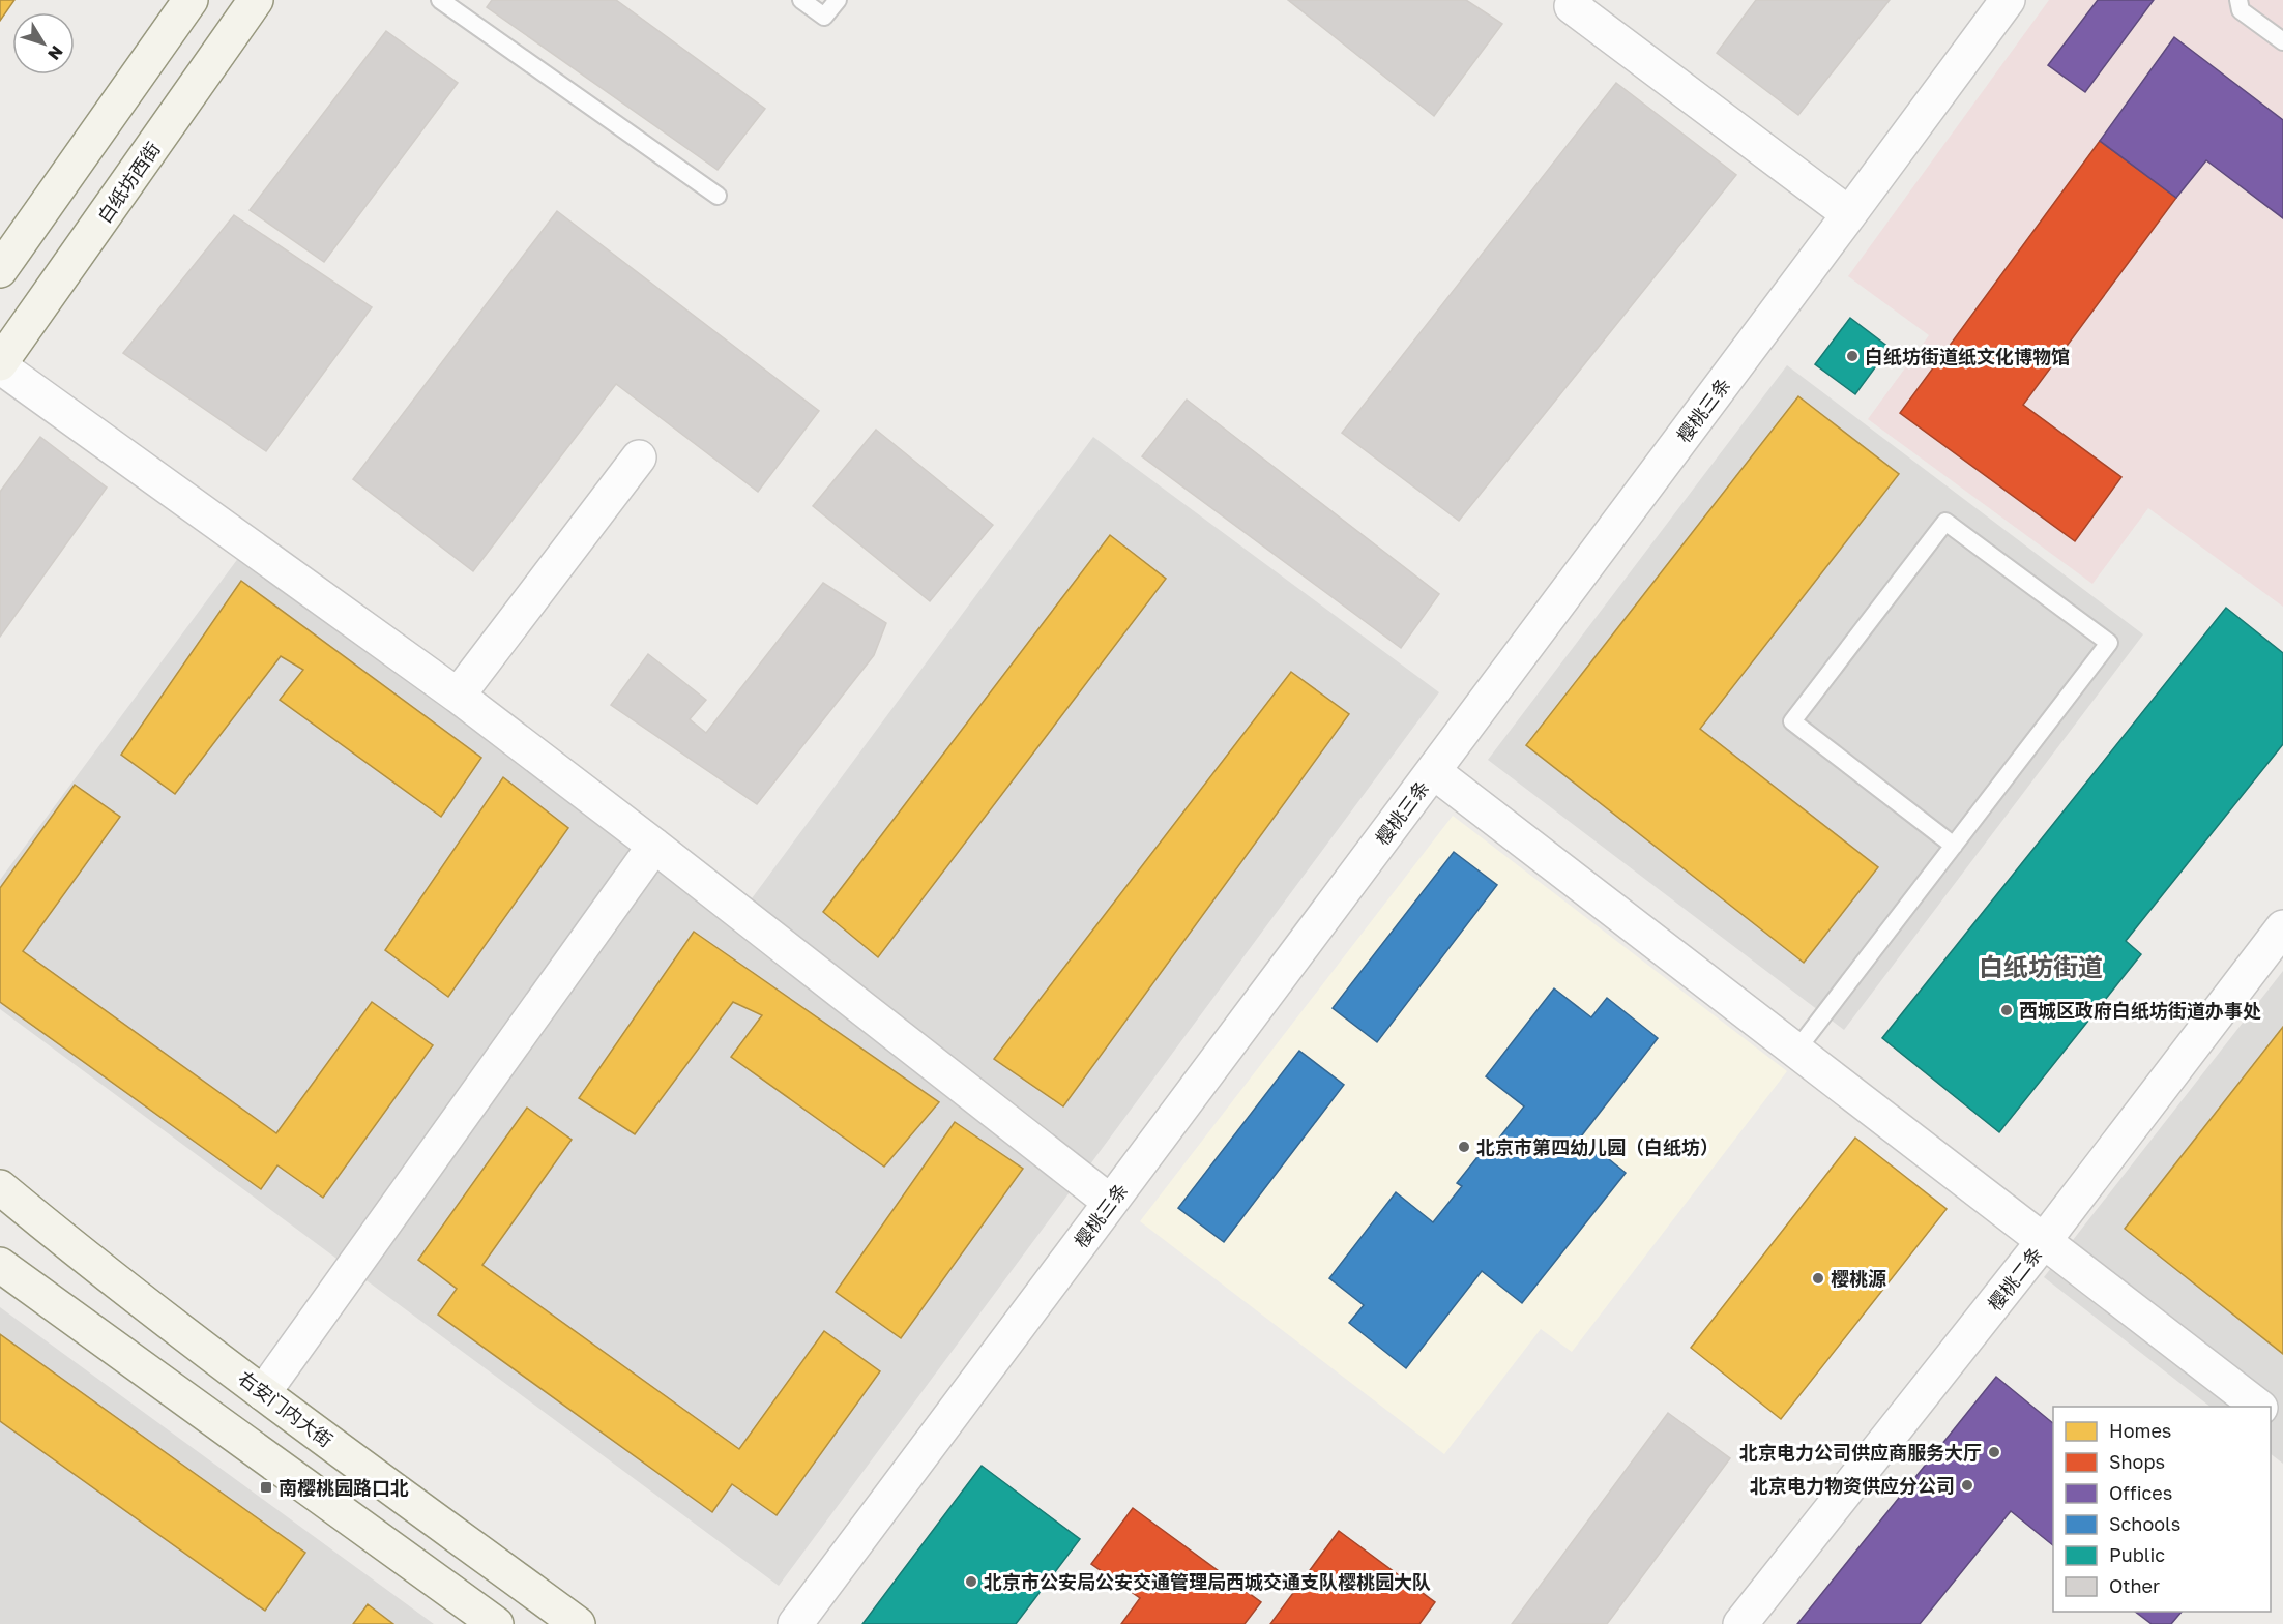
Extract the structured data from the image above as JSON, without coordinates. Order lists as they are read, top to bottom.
{
  "streets": {
    "main road": ["白纸坊西街", "右安门内大街"],
    "street": ["樱桃三条", "樱桃二条"]
  },
  "districts": ["白纸坊街道"],
  "places": {
    "other": [
      "白纸坊街道纸文化博物馆",
      "西城区政府白纸坊街道办事处",
      "北京市第四幼儿园（白纸坊）",
      "樱桃源",
      "北京电力公司供应商服务大厅",
      "北京电力物资供应分公司",
      "北京市公安局公安交通管理局西城交通支队樱桃园大队"
    ],
    "transit": ["南樱桃园路口北"]
  },
  "legend": [
    "Homes",
    "Shops",
    "Offices",
    "Schools",
    "Public",
    "Other"
  ],
  "north": "bottom right"
}
